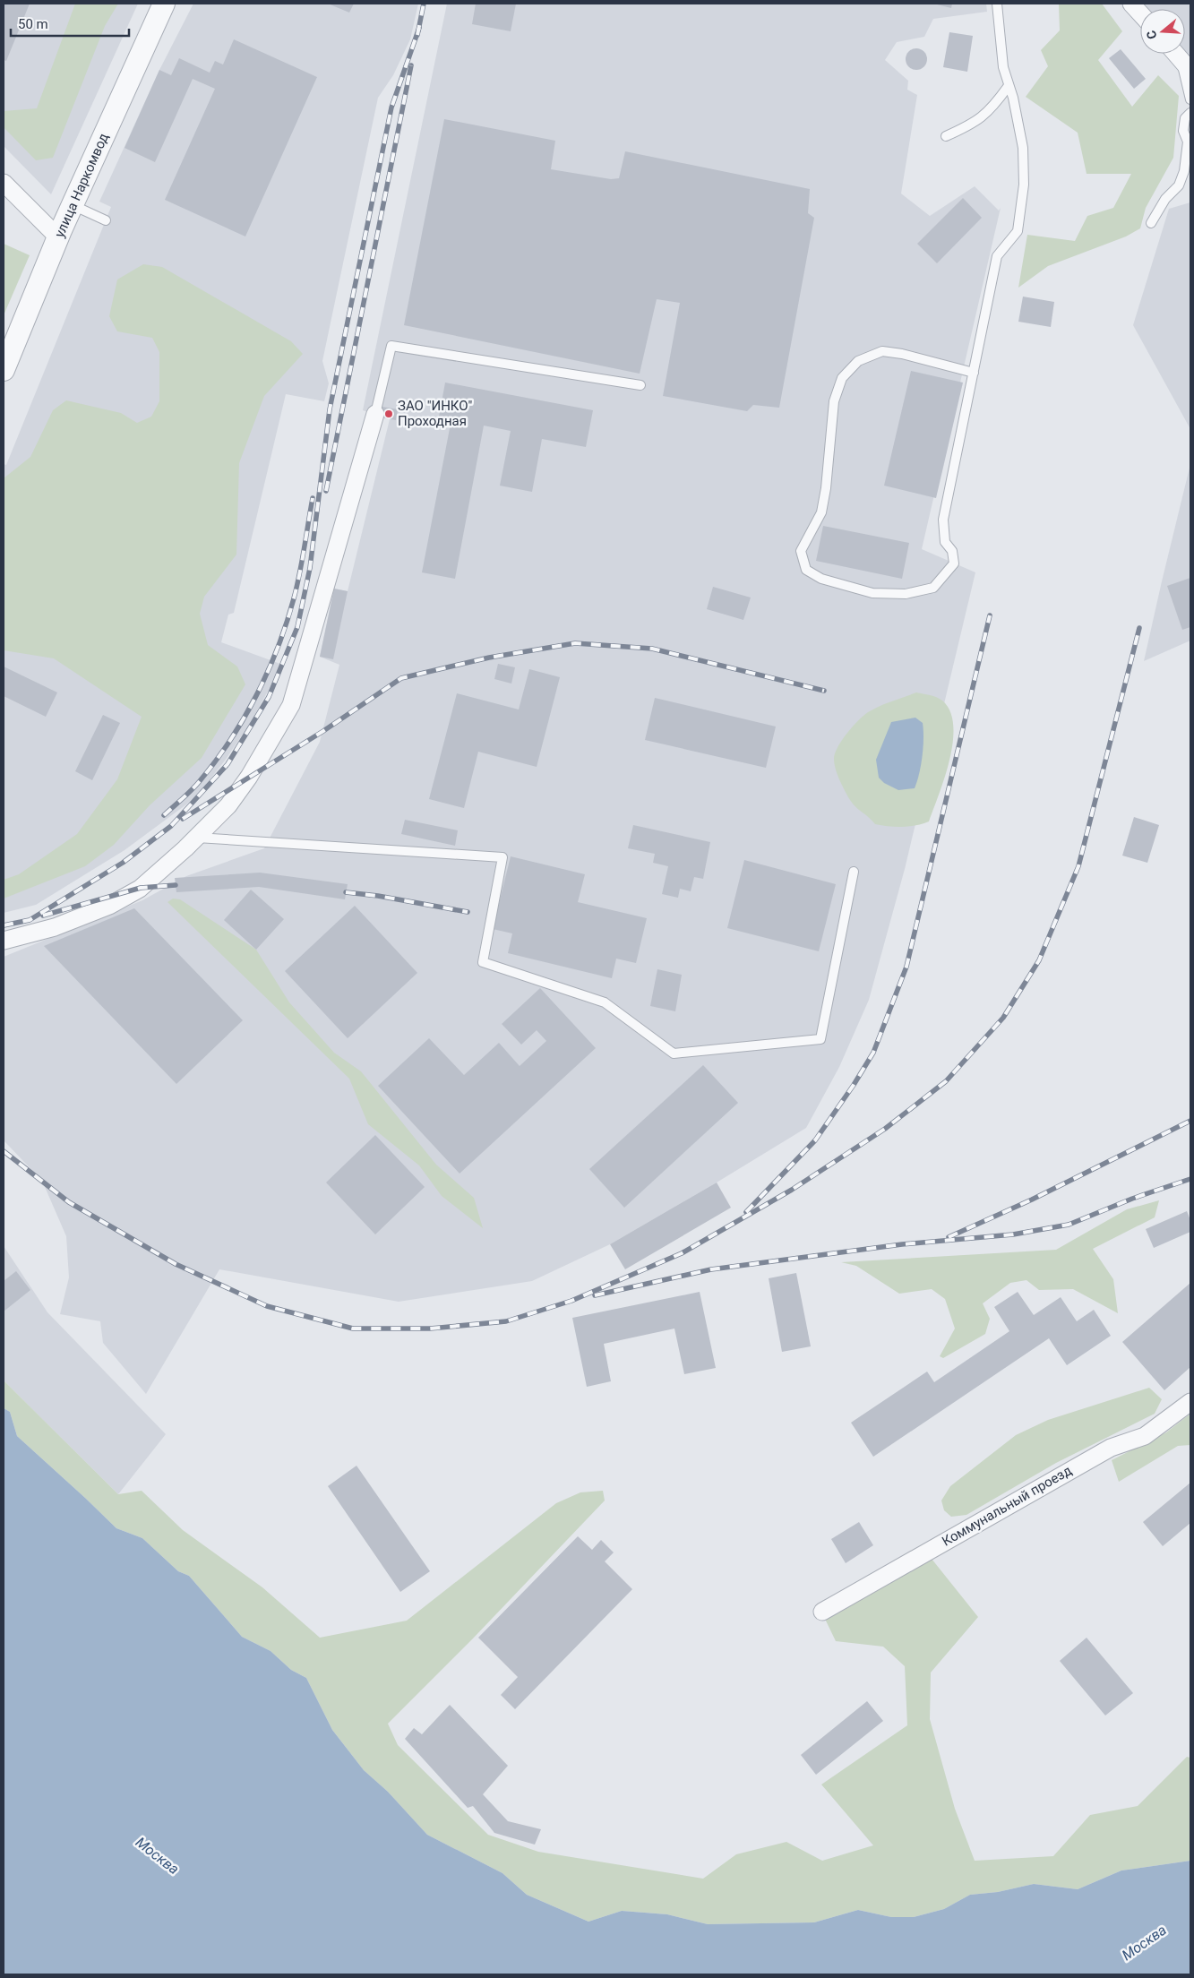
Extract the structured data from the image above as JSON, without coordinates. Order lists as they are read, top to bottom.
{
  "streets": {
    "street": ["улица Наркомвод", "Коммунальный проезд"]
  },
  "water": ["Москва"],
  "places": ["ЗАО \"ИНКО\" Проходная"],
  "scale_bar": "50 m",
  "north": "left"
}
